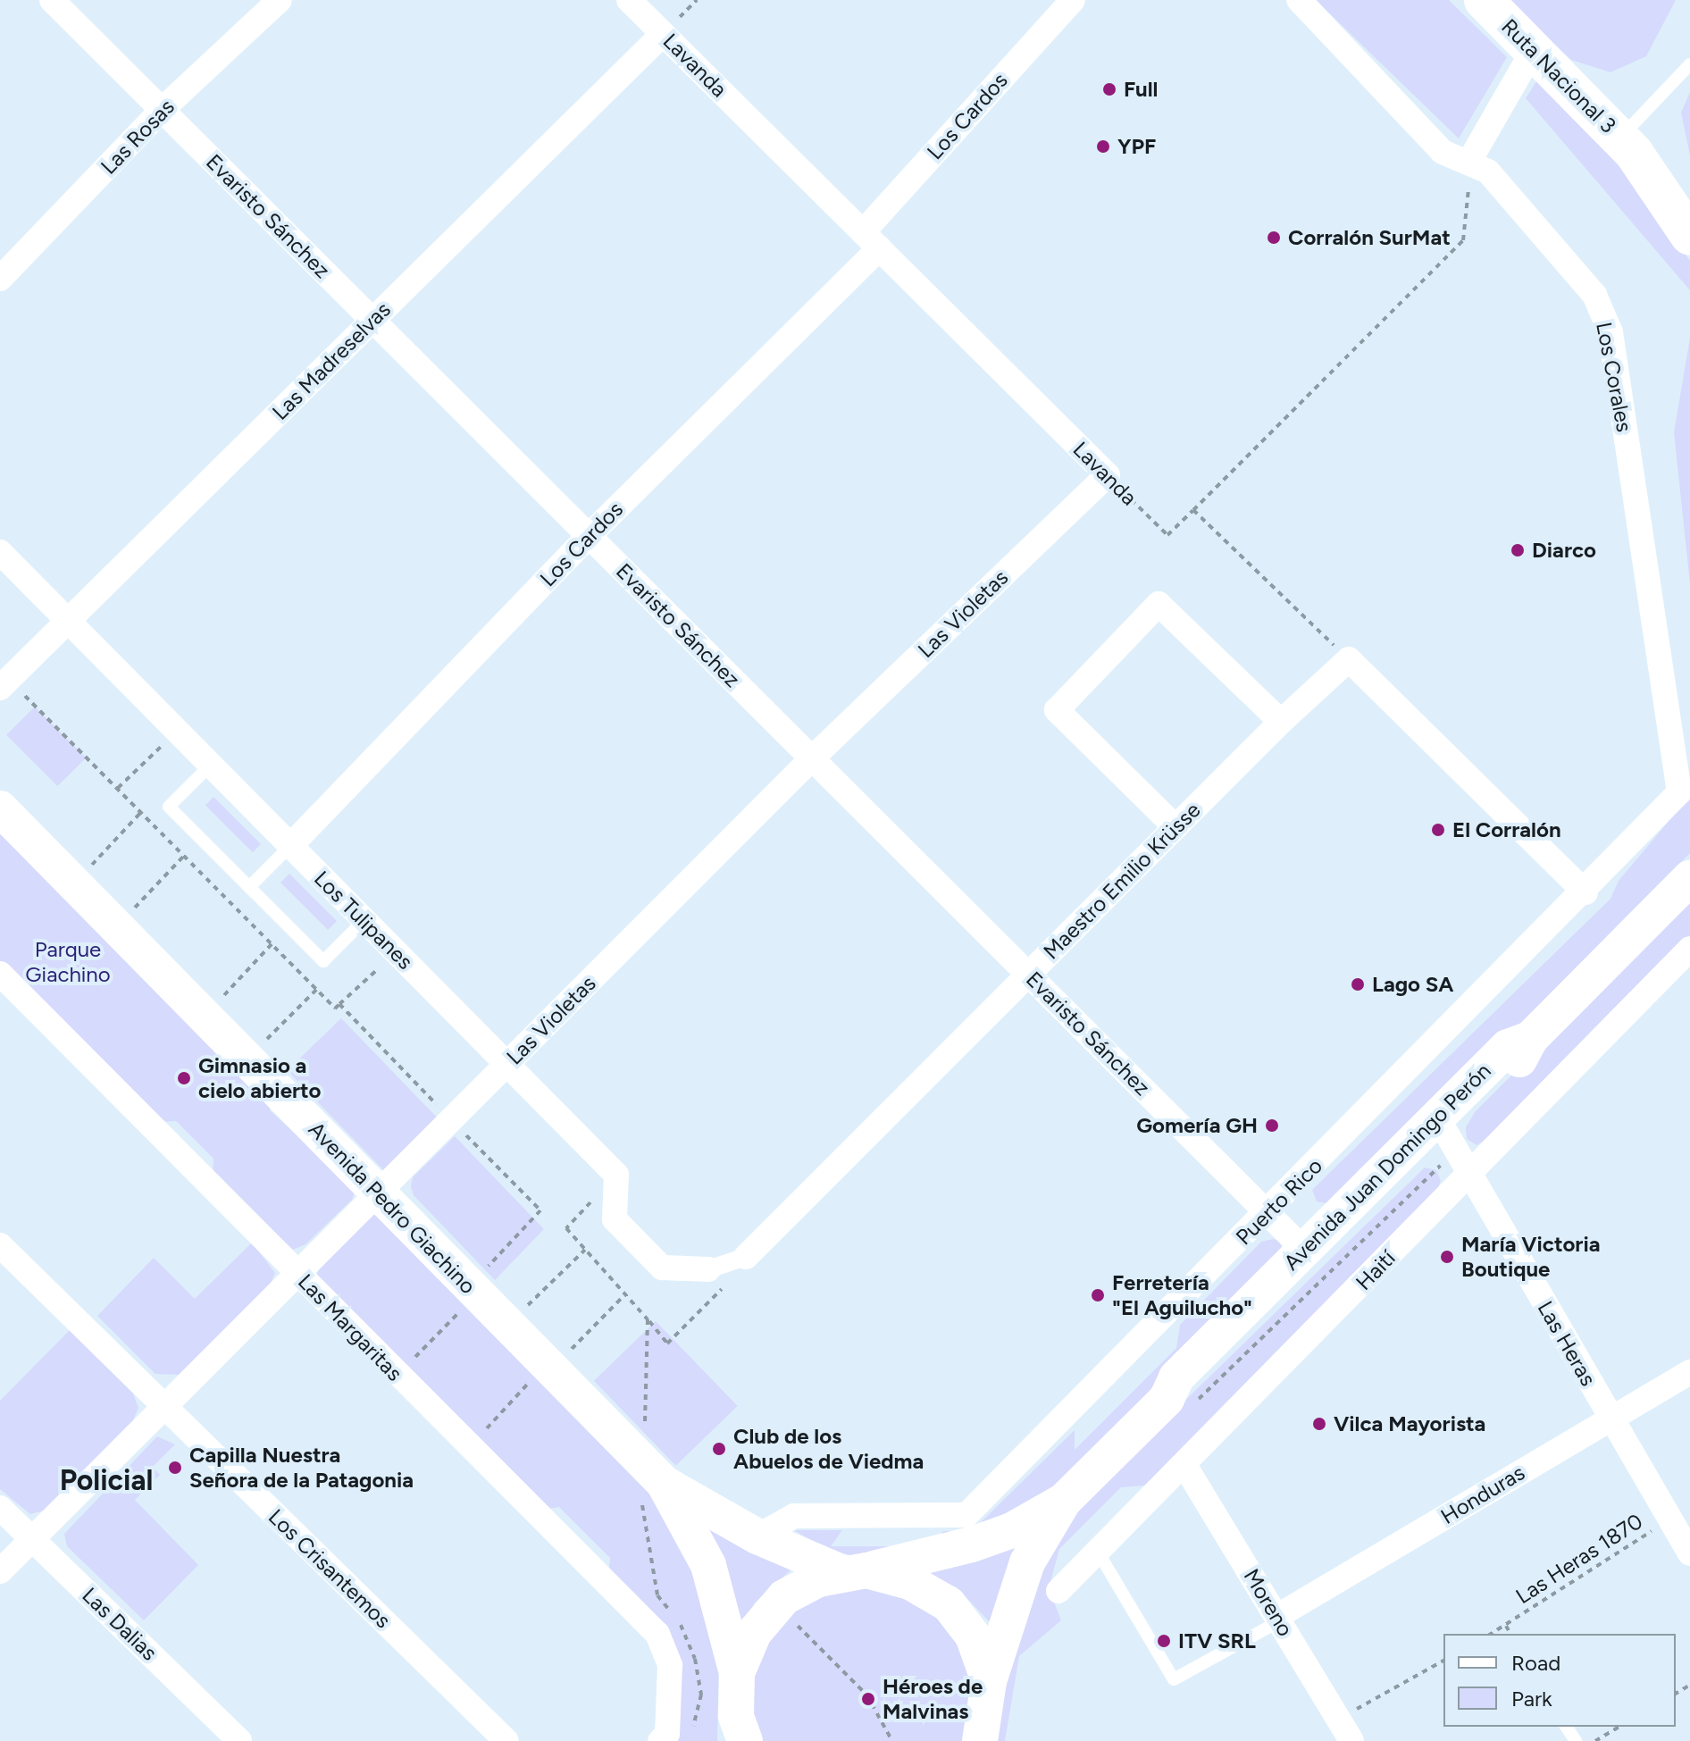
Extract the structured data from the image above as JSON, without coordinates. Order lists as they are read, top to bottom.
{
  "streets": {
    "highway": ["Ruta Nacional 3"],
    "main road": ["Avenida Juan Domingo Perón", "Avenida Pedro Giachino"],
    "street": [
      "Lavanda",
      "Los Cardos",
      "Las Rosas",
      "Evaristo Sánchez",
      "Las Madreselvas",
      "Los Corales",
      "Las Violetas",
      "Maestro Emilio Krüsse",
      "Los Tulipanes",
      "Puerto Rico",
      "Haití",
      "Las Margaritas",
      "Las Heras",
      "Honduras",
      "Los Crisantemos",
      "Moreno",
      "Las Dalias"
    ],
    "path": ["Las Heras 1870"]
  },
  "crossings": [
    ["Lavanda", "Los Cardos"],
    ["Lavanda", "Las Madreselvas"],
    ["Lavanda", "Las Violetas"],
    ["Los Cardos", "Evaristo Sánchez"],
    ["Los Cardos", "Los Tulipanes"],
    ["Las Rosas", "Evaristo Sánchez"],
    ["Evaristo Sánchez", "Las Madreselvas"],
    ["Evaristo Sánchez", "Las Violetas"],
    ["Evaristo Sánchez", "Maestro Emilio Krüsse"],
    ["Evaristo Sánchez", "Avenida Juan Domingo Perón"],
    ["Evaristo Sánchez", "Puerto Rico"],
    ["Las Madreselvas", "Los Tulipanes"],
    ["Los Corales", "Puerto Rico"],
    ["Las Violetas", "Los Tulipanes"],
    ["Las Violetas", "Avenida Pedro Giachino"],
    ["Las Violetas", "Las Margaritas"],
    ["Las Violetas", "Los Crisantemos"],
    ["Las Violetas", "Las Dalias"],
    ["Avenida Juan Domingo Perón", "Avenida Pedro Giachino"],
    ["Avenida Juan Domingo Perón", "Las Heras"],
    ["Puerto Rico", "Avenida Pedro Giachino"],
    ["Haití", "Las Heras"],
    ["Haití", "Moreno"],
    ["Las Heras", "Honduras"],
    ["Las Heras", "Las Heras 1870"],
    ["Honduras", "Moreno"]
  ],
  "districts": ["Policial"],
  "parks": ["Parque Giachino"],
  "places": [
    "Full",
    "YPF",
    "Corralón SurMat",
    "Diarco",
    "El Corralón",
    "Lago SA",
    "Gimnasio a cielo abierto",
    "Gomería GH",
    "María Victoria Boutique",
    "Ferretería \"El Aguilucho\"",
    "Vilca Mayorista",
    "Club de los Abuelos de Viedma",
    "Capilla Nuestra Señora de la Patagonia",
    "ITV SRL",
    "Héroes de Malvinas"
  ],
  "legend": ["Road", "Park"]
}
